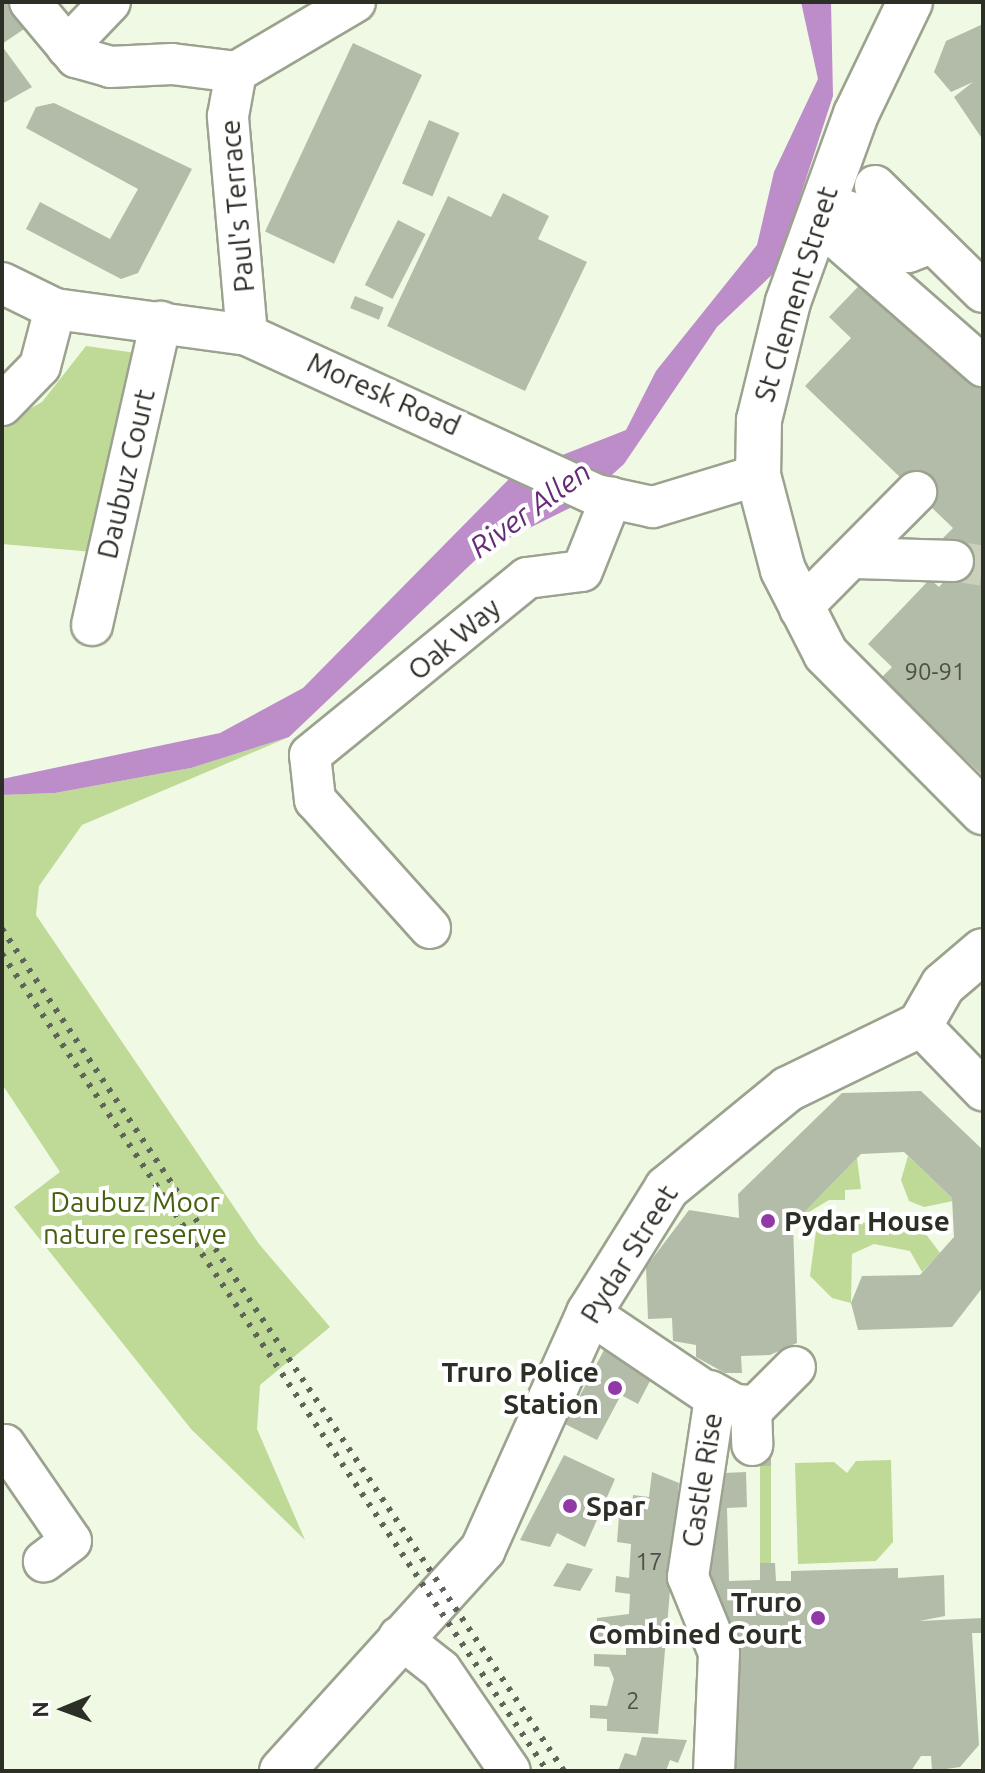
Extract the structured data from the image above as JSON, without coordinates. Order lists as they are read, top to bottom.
{
  "streets": {
    "main road": ["St Clement Street", "Pydar Street"],
    "street": [
      "Paul's Terrace",
      "Moresk Road",
      "Daubuz Court",
      "Oak Way",
      "Castle Rise"
    ]
  },
  "crossings": [
    ["Paul's Terrace", "Moresk Road"],
    ["St Clement Street", "Moresk Road"],
    ["Moresk Road", "Daubuz Court"],
    ["Moresk Road", "Oak Way"],
    ["Pydar Street", "Castle Rise"]
  ],
  "water": ["River Allen"],
  "parks": ["Daubuz Moor nature reserve"],
  "places": [
    "Pydar House",
    "Truro Police Station",
    "Spar",
    "Truro Combined Court"
  ],
  "house_numbers": ["90-91", "17", "2"],
  "north": "left"
}
